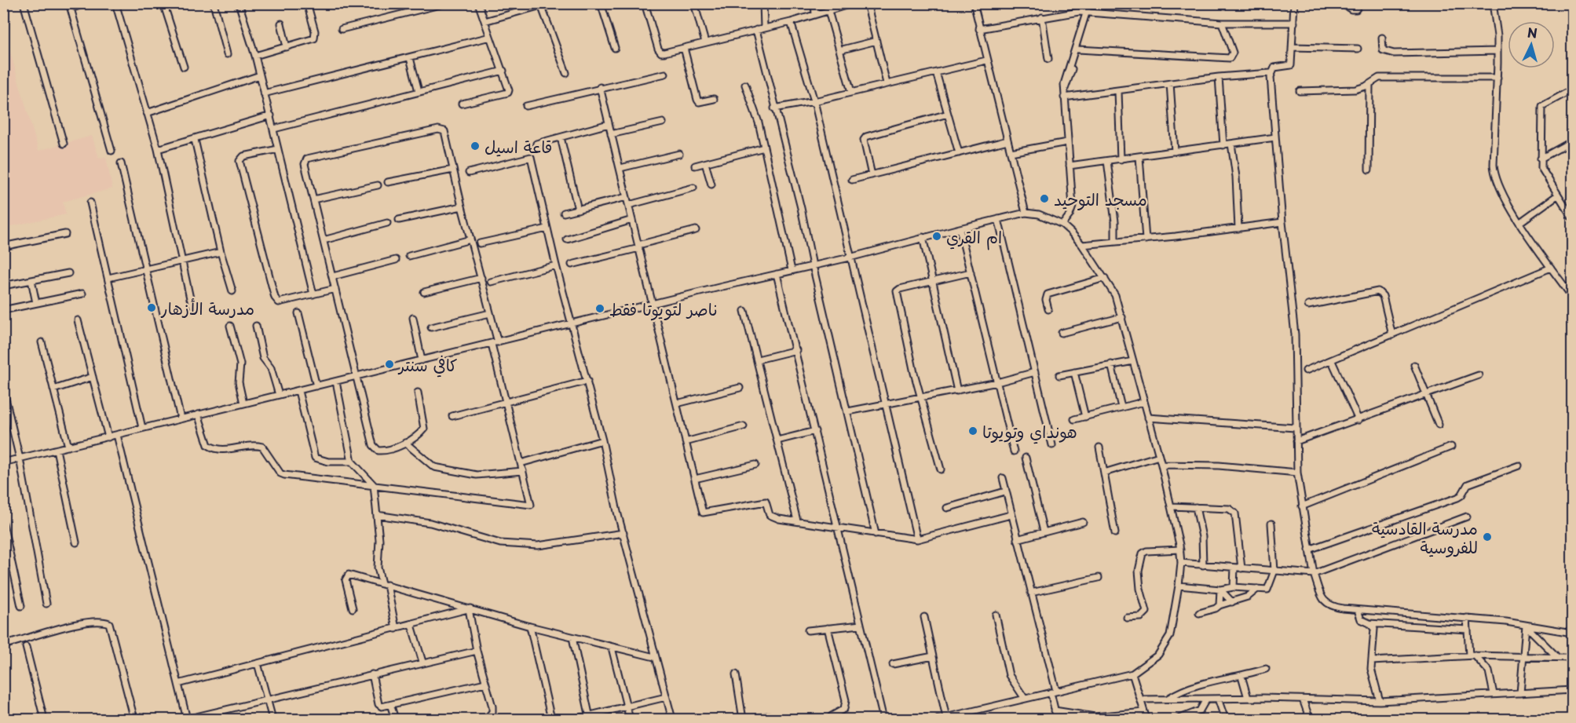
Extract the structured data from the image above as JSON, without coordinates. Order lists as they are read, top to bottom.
{
  "places": [
    "قاعة اسيل",
    "مسجد التوحيد",
    "ام القري",
    "مدرسة الأزهار",
    "ناصر لتويوتا فقط",
    "كافي سنتر",
    "هونداي وتويوتا",
    "مدرسة القادسية للفروسية"
  ],
  "north": "top"
}
